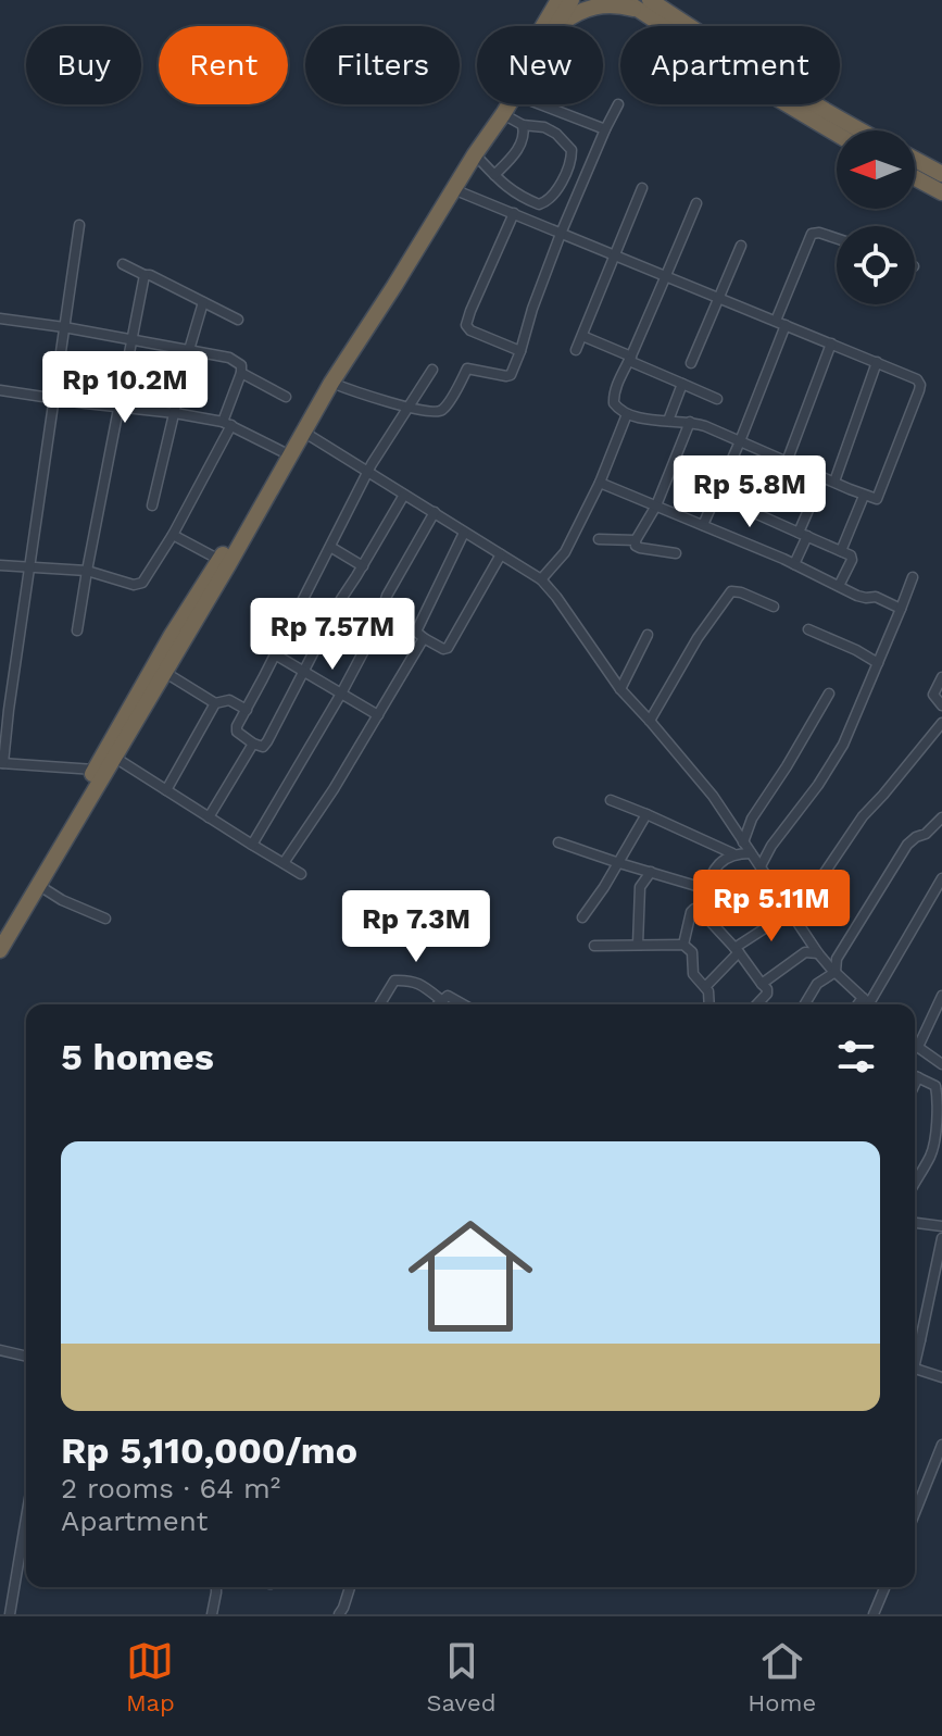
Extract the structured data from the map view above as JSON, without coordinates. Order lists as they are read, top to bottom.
{
  "north": "left",
  "page": {
    "chip": [
      "Buy",
      "Rent",
      "Filters",
      "New",
      "Apartment"
    ],
    "price": [
      "Rp 10.2M",
      "Rp 5.8M",
      "Rp 7.57M",
      "Rp 5.11M",
      "Rp 7.3M"
    ],
    "heading": "5 homes",
    "list": [
      {
        "name": "Rp 5,110,000/mo",
        "note": "2 rooms · 64 m² · Apartment"
      }
    ],
    "tabs": ["Map", "Saved", "Home"]
  }
}
